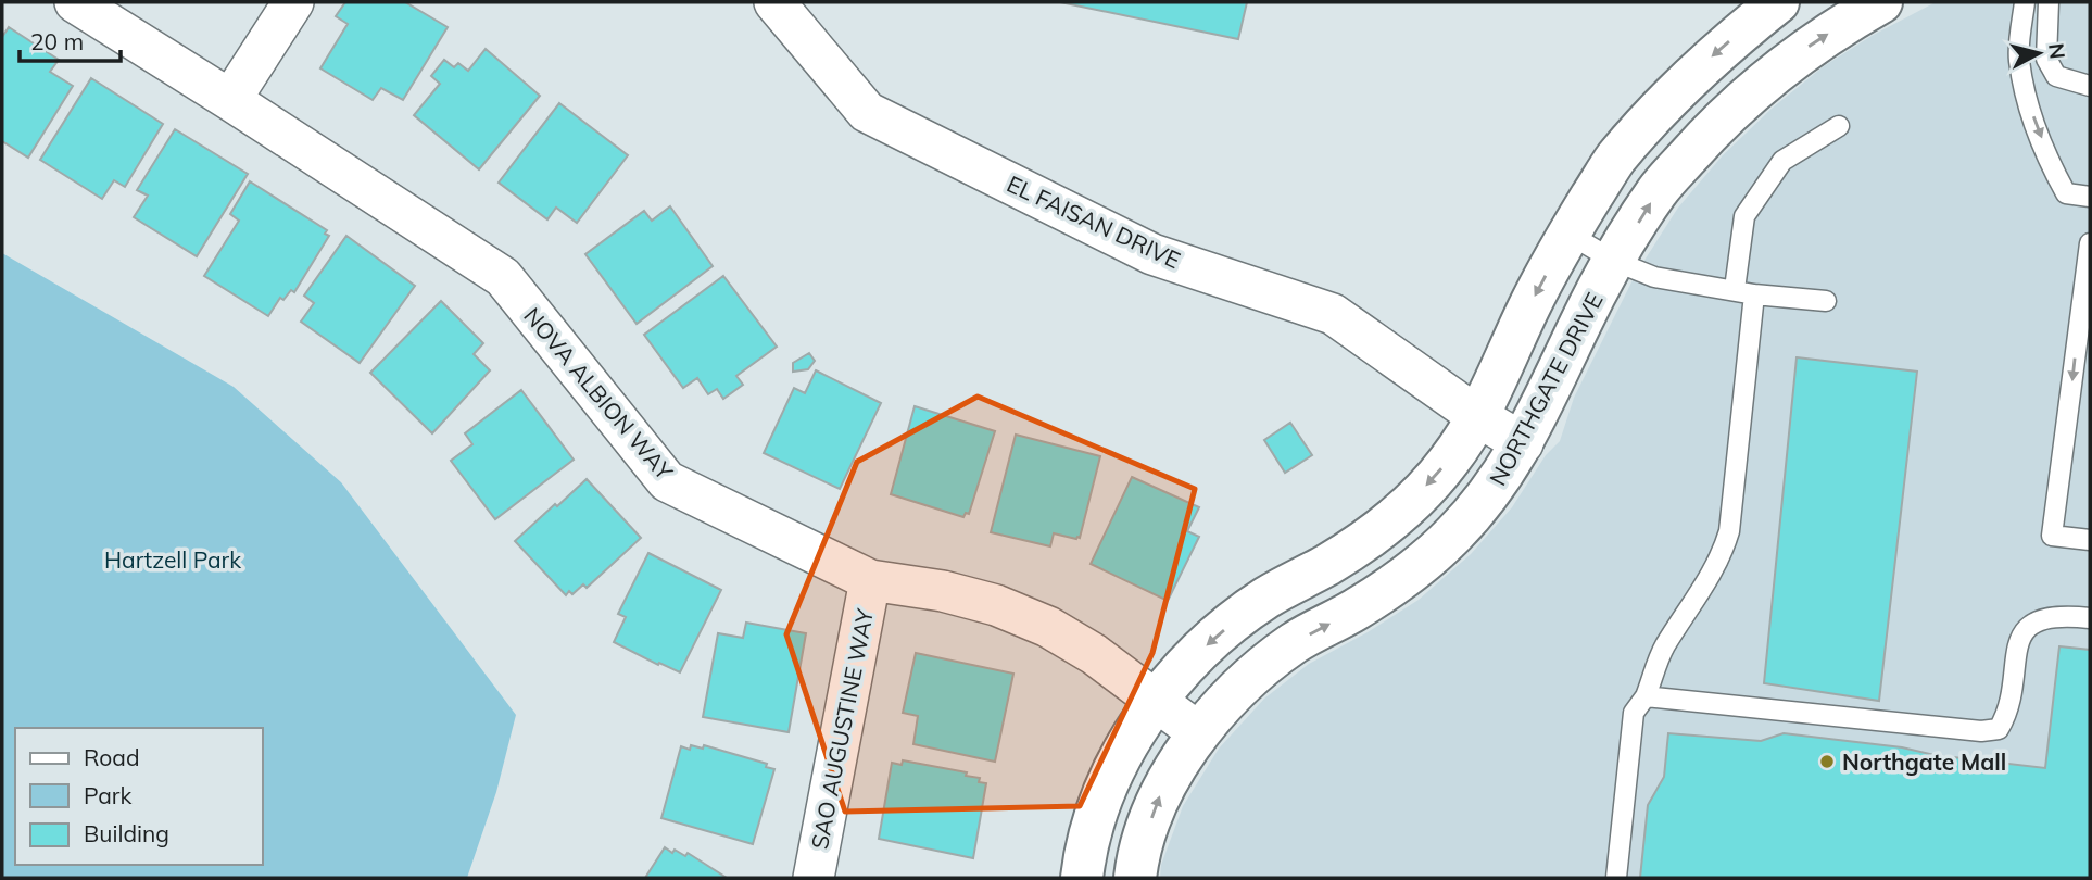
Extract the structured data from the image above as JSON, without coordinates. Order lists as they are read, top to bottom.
{
  "streets": {
    "street": [
      "EL FAISAN DRIVE",
      "NORTHGATE DRIVE",
      "NOVA ALBION WAY",
      "SAO AUGUSTINE WAY"
    ]
  },
  "crossings": [
    ["EL FAISAN DRIVE", "NORTHGATE DRIVE"],
    ["NORTHGATE DRIVE", "NOVA ALBION WAY"],
    ["NOVA ALBION WAY", "SAO AUGUSTINE WAY"]
  ],
  "parks": ["Hartzell Park"],
  "places": ["Northgate Mall"],
  "legend": ["Road", "Park", "Building"],
  "scale_bar": "20 m",
  "north": "right"
}
